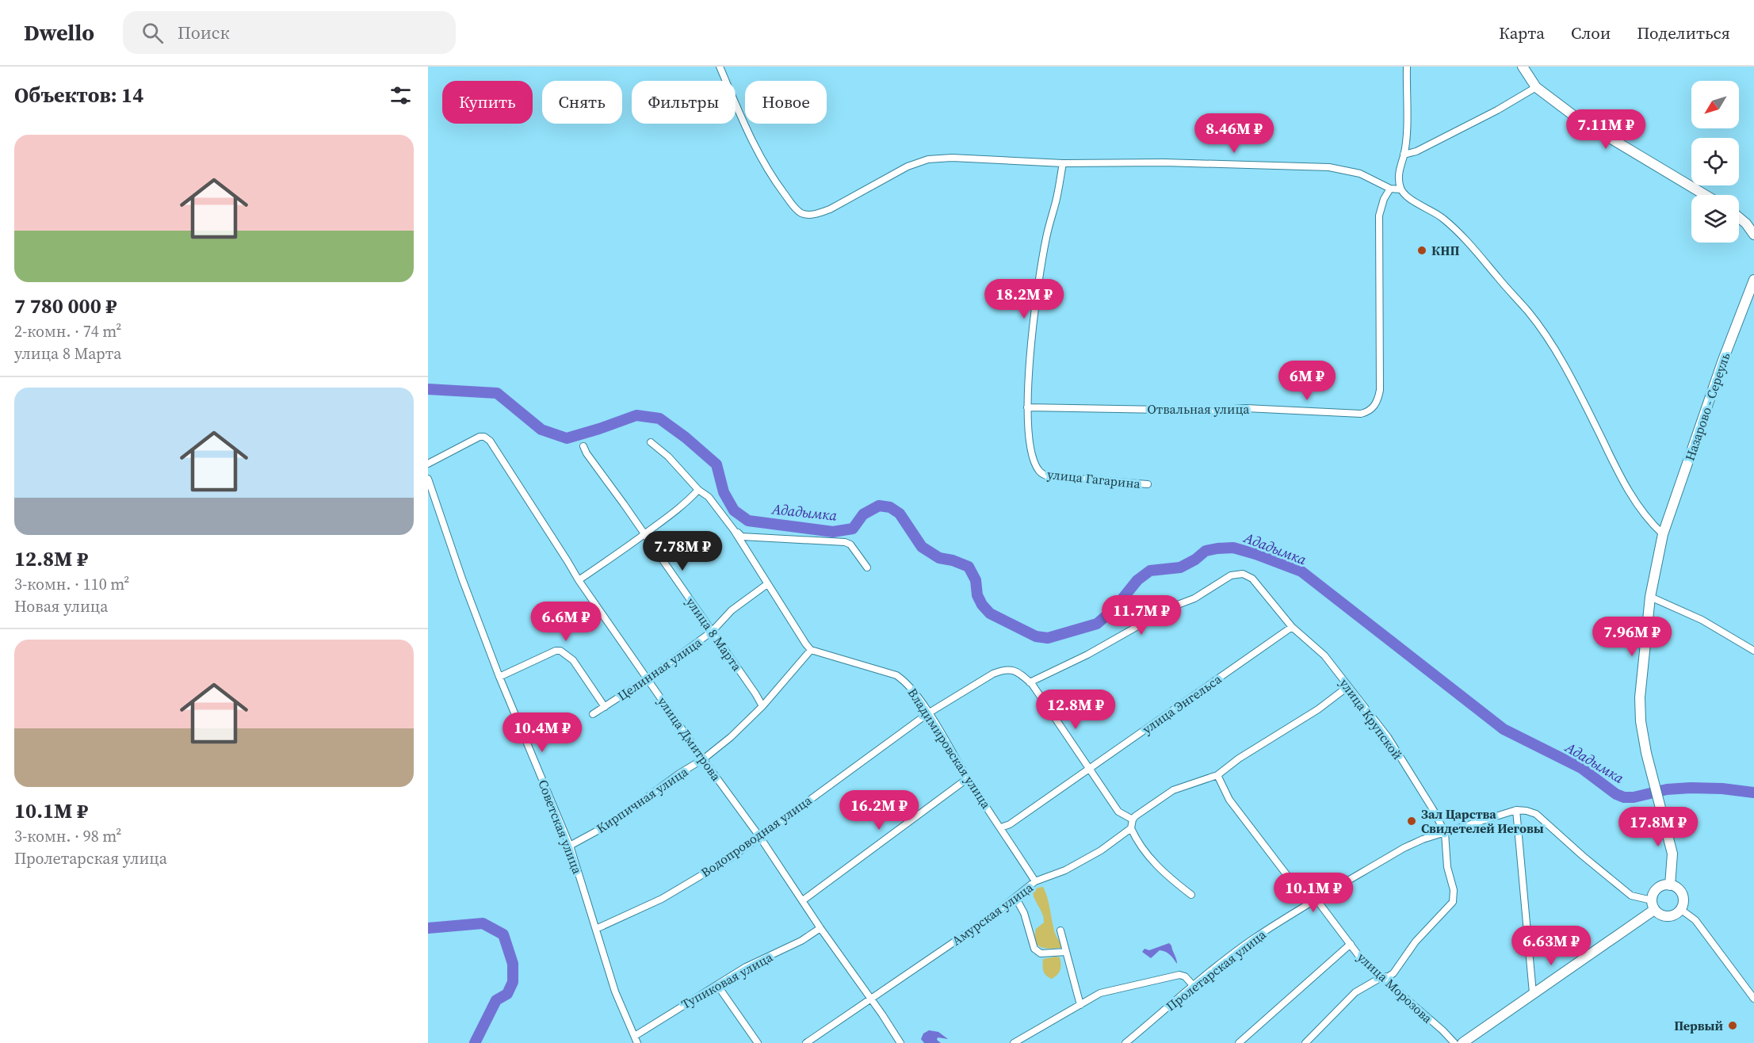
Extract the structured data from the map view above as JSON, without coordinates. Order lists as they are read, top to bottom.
{
  "streets": {
    "street": [
      "Назарово - Сереуль",
      "Отвальная улица",
      "улица Гагарина",
      "улица 8 Марта",
      "Целинная улица",
      "улица Энгельса",
      "улица Крупской",
      "улица Дмитрова",
      "Владимировская улица",
      "Кирпичная улица",
      "Советская улица",
      "Водопроводная улица",
      "Амурская улица",
      "Пролетарская улица",
      "Тупиковая улица",
      "улица Морозова"
    ]
  },
  "crossings": [
    ["Отвальная улица", "улица Гагарина"],
    ["улица 8 Марта", "Целинная улица"],
    ["улица 8 Марта", "Кирпичная улица"],
    ["Целинная улица", "улица Дмитрова"],
    ["улица Энгельса", "улица Крупской"],
    ["улица Энгельса", "Владимировская улица"],
    ["улица Крупской", "Водопроводная улица"],
    ["улица Крупской", "Пролетарская улица"],
    ["улица Крупской", "улица Морозова"],
    ["улица Дмитрова", "Кирпичная улица"],
    ["улица Дмитрова", "Водопроводная улица"],
    ["улица Дмитрова", "Амурская улица"],
    ["улица Дмитрова", "Тупиковая улица"],
    ["Владимировская улица", "Кирпичная улица"],
    ["Владимировская улица", "Водопроводная улица"],
    ["Владимировская улица", "Амурская улица"],
    ["Кирпичная улица", "Советская улица"],
    ["Советская улица", "Водопроводная улица"],
    ["Советская улица", "Тупиковая улица"],
    ["Пролетарская улица", "улица Морозова"]
  ],
  "water": ["Ададымка"],
  "places": ["КНП", "Зал Царства Свидетелей Иеговы", "Первый"],
  "north": "bottom left",
  "page": {
    "header": "Dwello",
    "search": "Поиск",
    "nav": ["Карта", "Слои", "Поделиться"],
    "heading": "Объектов: 14",
    "chip": [
      "Купить",
      "Снять",
      "Фильтры",
      "Новое"
    ],
    "price": [
      "7.11M ₽",
      "8.46M ₽",
      "18.2M ₽",
      "6M ₽",
      "7.78M ₽",
      "11.7M ₽",
      "6.6M ₽",
      "7.96M ₽",
      "12.8M ₽",
      "10.4M ₽",
      "16.2M ₽",
      "17.8M ₽",
      "10.1M ₽",
      "6.63M ₽"
    ],
    "list": [
      {
        "name": "7 780 000 ₽",
        "note": "2-комн. · 74 m² · улица 8 Марта"
      },
      {
        "name": "12.8M ₽",
        "note": "3-комн. · 110 m² · Новая улица"
      },
      {
        "name": "10.1M ₽",
        "note": "3-комн. · 98 m² · Пролетарская улица"
      }
    ]
  }
}
